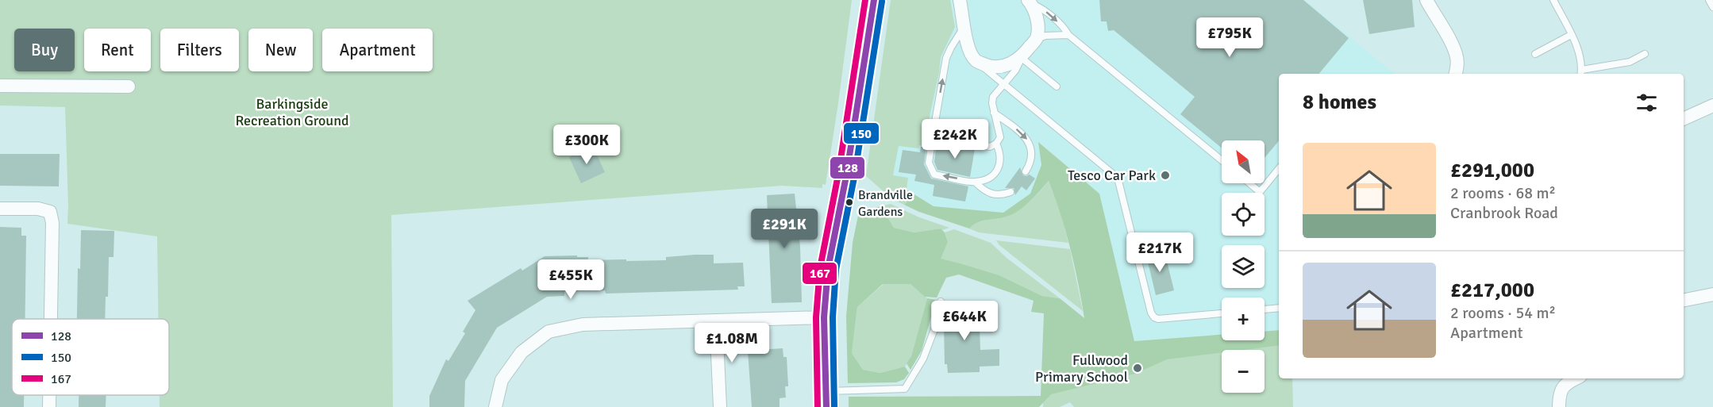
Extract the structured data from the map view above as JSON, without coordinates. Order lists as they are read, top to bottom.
{
  "parks": ["Barkingside Recreation Ground"],
  "places": ["Tesco Car Park", "Brandville Gardens", "Fullwood Primary School"],
  "lines": ["transit line 128", "transit line 167", "transit line 150"],
  "legend": ["128", "150", "167"],
  "north": "top left",
  "page": {
    "price": [
      "£795K",
      "£242K",
      "£300K",
      "£291K",
      "£217K",
      "£455K",
      "£644K",
      "£1.08M"
    ],
    "chip": [
      "Buy",
      "Rent",
      "Filters",
      "New",
      "Apartment"
    ],
    "heading": "8 homes",
    "list": [
      {
        "name": "£291,000",
        "note": "2 rooms · 68 m² · Cranbrook Road"
      },
      {
        "name": "£217,000",
        "note": "2 rooms · 54 m² · Apartment"
      }
    ],
    "map_buttons": ["+", "−"]
  }
}
